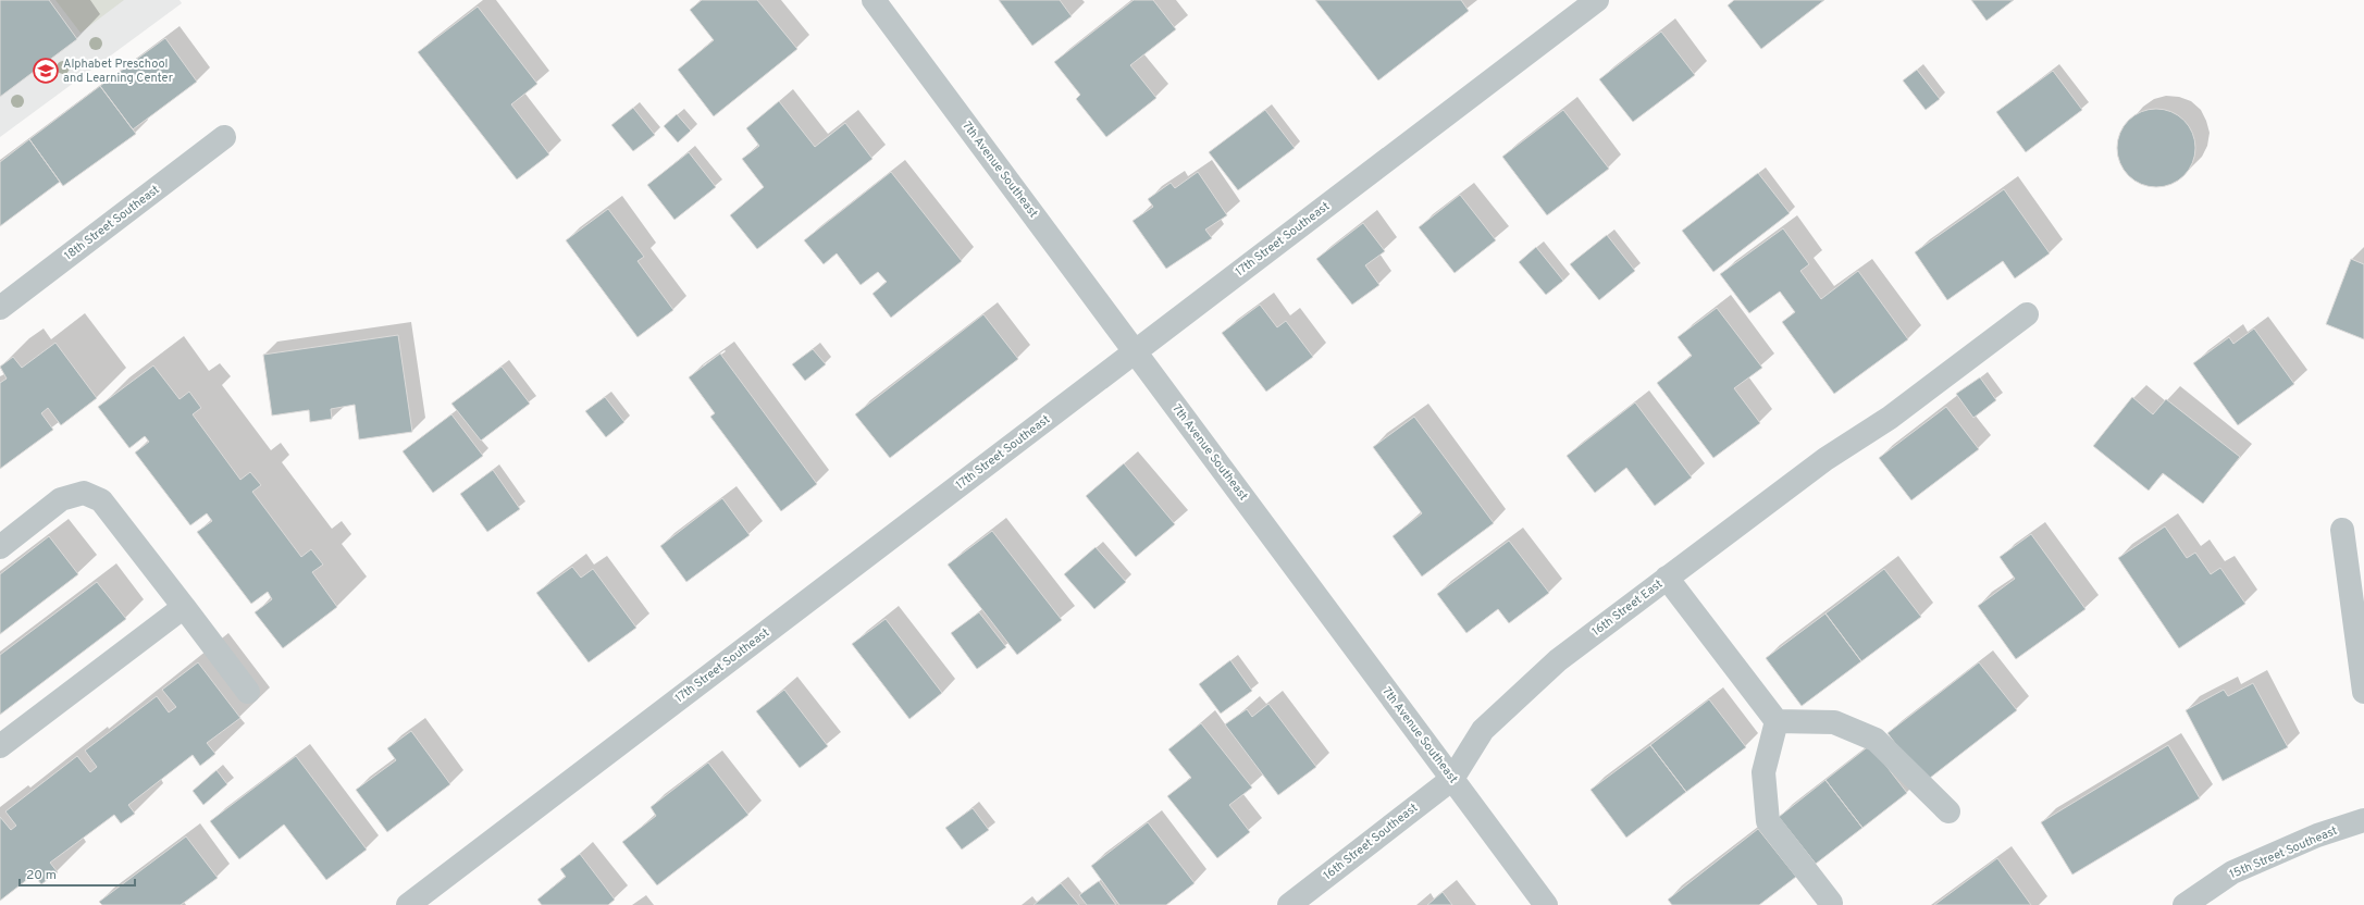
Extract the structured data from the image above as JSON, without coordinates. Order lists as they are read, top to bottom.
{
  "streets": {
    "street": [
      "7th Avenue Southeast",
      "18th Street Southeast",
      "17th Street Southeast",
      "16th Street East",
      "16th Street Southeast",
      "15th Street Southeast"
    ]
  },
  "crossings": [
    ["7th Avenue Southeast", "17th Street Southeast"],
    ["7th Avenue Southeast", "16th Street East"],
    ["7th Avenue Southeast", "16th Street Southeast"],
    ["16th Street East", "16th Street Southeast"]
  ],
  "places": {
    "school or university": ["Alphabet Preschool and Learning Center"]
  },
  "scale_bar": "20 m"
}
